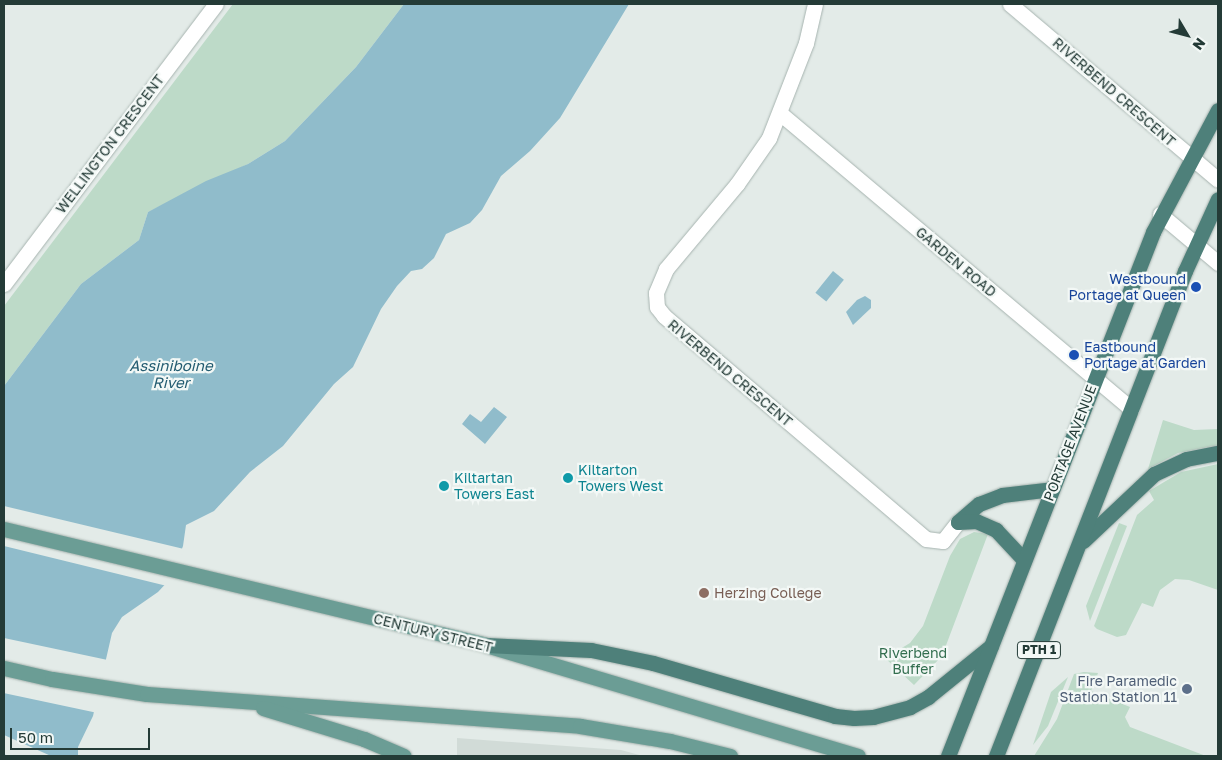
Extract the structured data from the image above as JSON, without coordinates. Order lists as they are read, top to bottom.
{
  "streets": {
    "highway": ["PORTAGE AVENUE", "PTH 1"],
    "main road": ["CENTURY STREET"],
    "street": ["RIVERBEND CRESCENT", "WELLINGTON CRESCENT", "GARDEN ROAD"]
  },
  "crossings": [
    ["RIVERBEND CRESCENT", "GARDEN ROAD"],
    ["RIVERBEND CRESCENT", "PORTAGE AVENUE"],
    ["GARDEN ROAD", "PORTAGE AVENUE"],
    ["GARDEN ROAD", "PTH 1"]
  ],
  "water": ["Assiniboine River"],
  "parks": ["Riverbend Buffer"],
  "places": [
    "Westbound Portage at Queen",
    "Eastbound Portage at Garden",
    "Kiltarton Towers West",
    "Kiltartan Towers East",
    "Herzing College",
    "Fire Paramedic Station Station 11"
  ],
  "scale_bar": "50 m",
  "north": "bottom right"
}
